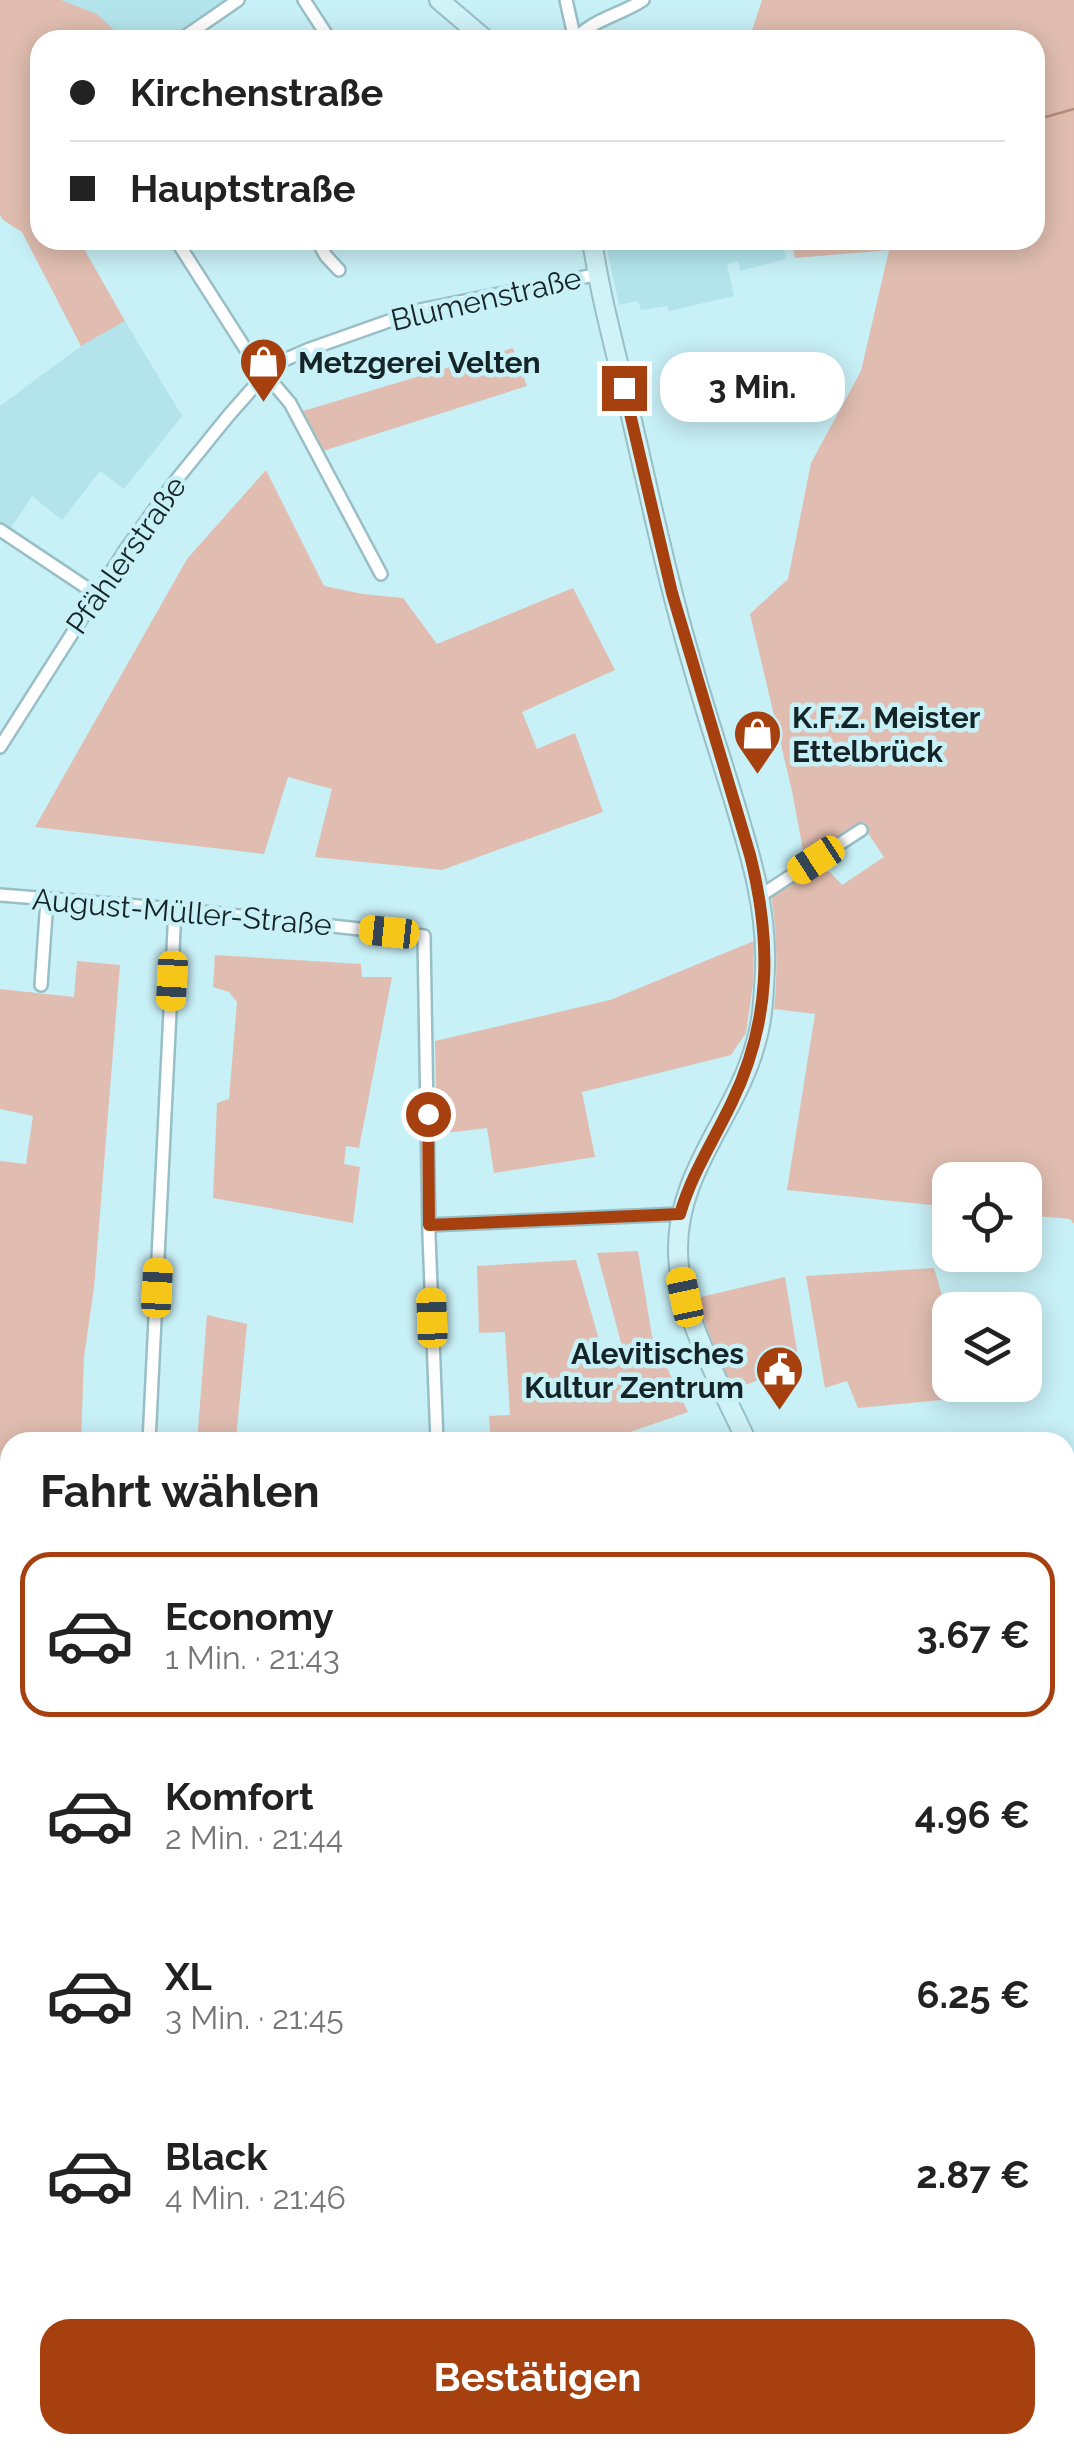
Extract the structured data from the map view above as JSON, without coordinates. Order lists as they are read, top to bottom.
{
  "streets": {
    "street": ["Blumenstraße", "Pfählerstraße", "August-Müller-Straße"]
  },
  "crossings": [
    ["Blumenstraße", "Pfählerstraße"]
  ],
  "places": {
    "shop": ["Metzgerei Velten", "K.F.Z. Meister Ettelbrück"],
    "public building": ["Alevitisches Kultur Zentrum"]
  },
  "page": {
    "banner": ["Kirchenstraße", "Hauptstraße"],
    "bubble": "3 Min.",
    "heading": "Fahrt wählen",
    "list": [
      {
        "name": "Economy",
        "note": "1 Min. · 21:43",
        "value": "3.67 €"
      },
      {
        "name": "Komfort",
        "note": "2 Min. · 21:44",
        "value": "4.96 €"
      },
      {
        "name": "XL",
        "note": "3 Min. · 21:45",
        "value": "6.25 €"
      },
      {
        "name": "Black",
        "note": "4 Min. · 21:46",
        "value": "2.87 €"
      }
    ],
    "buttons": "Bestätigen"
  }
}
